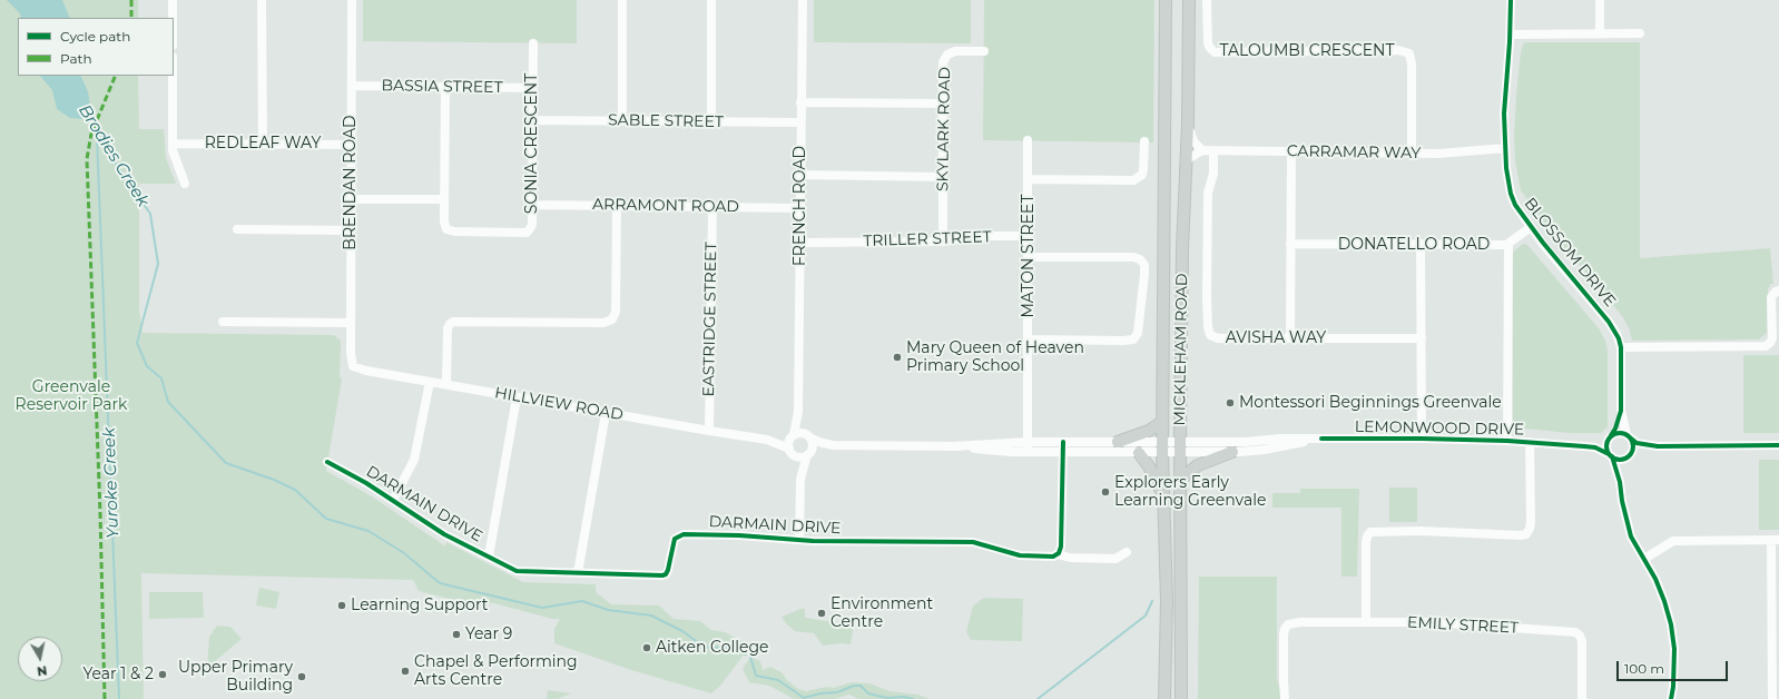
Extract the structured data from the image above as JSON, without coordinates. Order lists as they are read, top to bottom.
{
  "streets": {
    "main road": ["MICKLEHAM ROAD"],
    "street": [
      "TALOUMBI CRESCENT",
      "BASSIA STREET",
      "SABLE STREET",
      "SKYLARK ROAD",
      "REDLEAF WAY",
      "SONIA CRESCENT",
      "CARRAMAR WAY",
      "BRENDAN ROAD",
      "ARRAMONT ROAD",
      "FRENCH ROAD",
      "TRILLER STREET",
      "DONATELLO ROAD",
      "BLOSSOM DRIVE",
      "MATON STREET",
      "EASTRIDGE STREET",
      "AVISHA WAY",
      "HILLVIEW ROAD",
      "LEMONWOOD DRIVE",
      "DARMAIN DRIVE",
      "EMILY STREET"
    ]
  },
  "crossings": [
    ["TALOUMBI CRESCENT", "CARRAMAR WAY"],
    ["BASSIA STREET", "SONIA CRESCENT"],
    ["BASSIA STREET", "BRENDAN ROAD"],
    ["SABLE STREET", "SONIA CRESCENT"],
    ["SABLE STREET", "FRENCH ROAD"],
    ["SKYLARK ROAD", "TRILLER STREET"],
    ["REDLEAF WAY", "BRENDAN ROAD"],
    ["SONIA CRESCENT", "ARRAMONT ROAD"],
    ["CARRAMAR WAY", "BLOSSOM DRIVE"],
    ["CARRAMAR WAY", "AVISHA WAY"],
    ["BRENDAN ROAD", "HILLVIEW ROAD"],
    ["ARRAMONT ROAD", "FRENCH ROAD"],
    ["ARRAMONT ROAD", "EASTRIDGE STREET"],
    ["FRENCH ROAD", "TRILLER STREET"],
    ["FRENCH ROAD", "HILLVIEW ROAD"],
    ["TRILLER STREET", "MATON STREET"],
    ["DONATELLO ROAD", "BLOSSOM DRIVE"],
    ["BLOSSOM DRIVE", "LEMONWOOD DRIVE"],
    ["EASTRIDGE STREET", "HILLVIEW ROAD"],
    ["MICKLEHAM ROAD", "LEMONWOOD DRIVE"]
  ],
  "water": ["Brodies Creek", "Yuroke Creek"],
  "parks": ["Greenvale Reservoir Park"],
  "places": [
    "Mary Queen of Heaven Primary School",
    "Montessori Beginnings Greenvale",
    "Explorers Early Learning Greenvale",
    "Learning Support",
    "Environment Centre",
    "Year 9",
    "Aitken College",
    "Chapel & Performing Arts Centre",
    "Year 1 & 2",
    "Upper Primary Building"
  ],
  "legend": ["Cycle path", "Path"],
  "scale_bar": "100 m",
  "north": "bottom"
}
